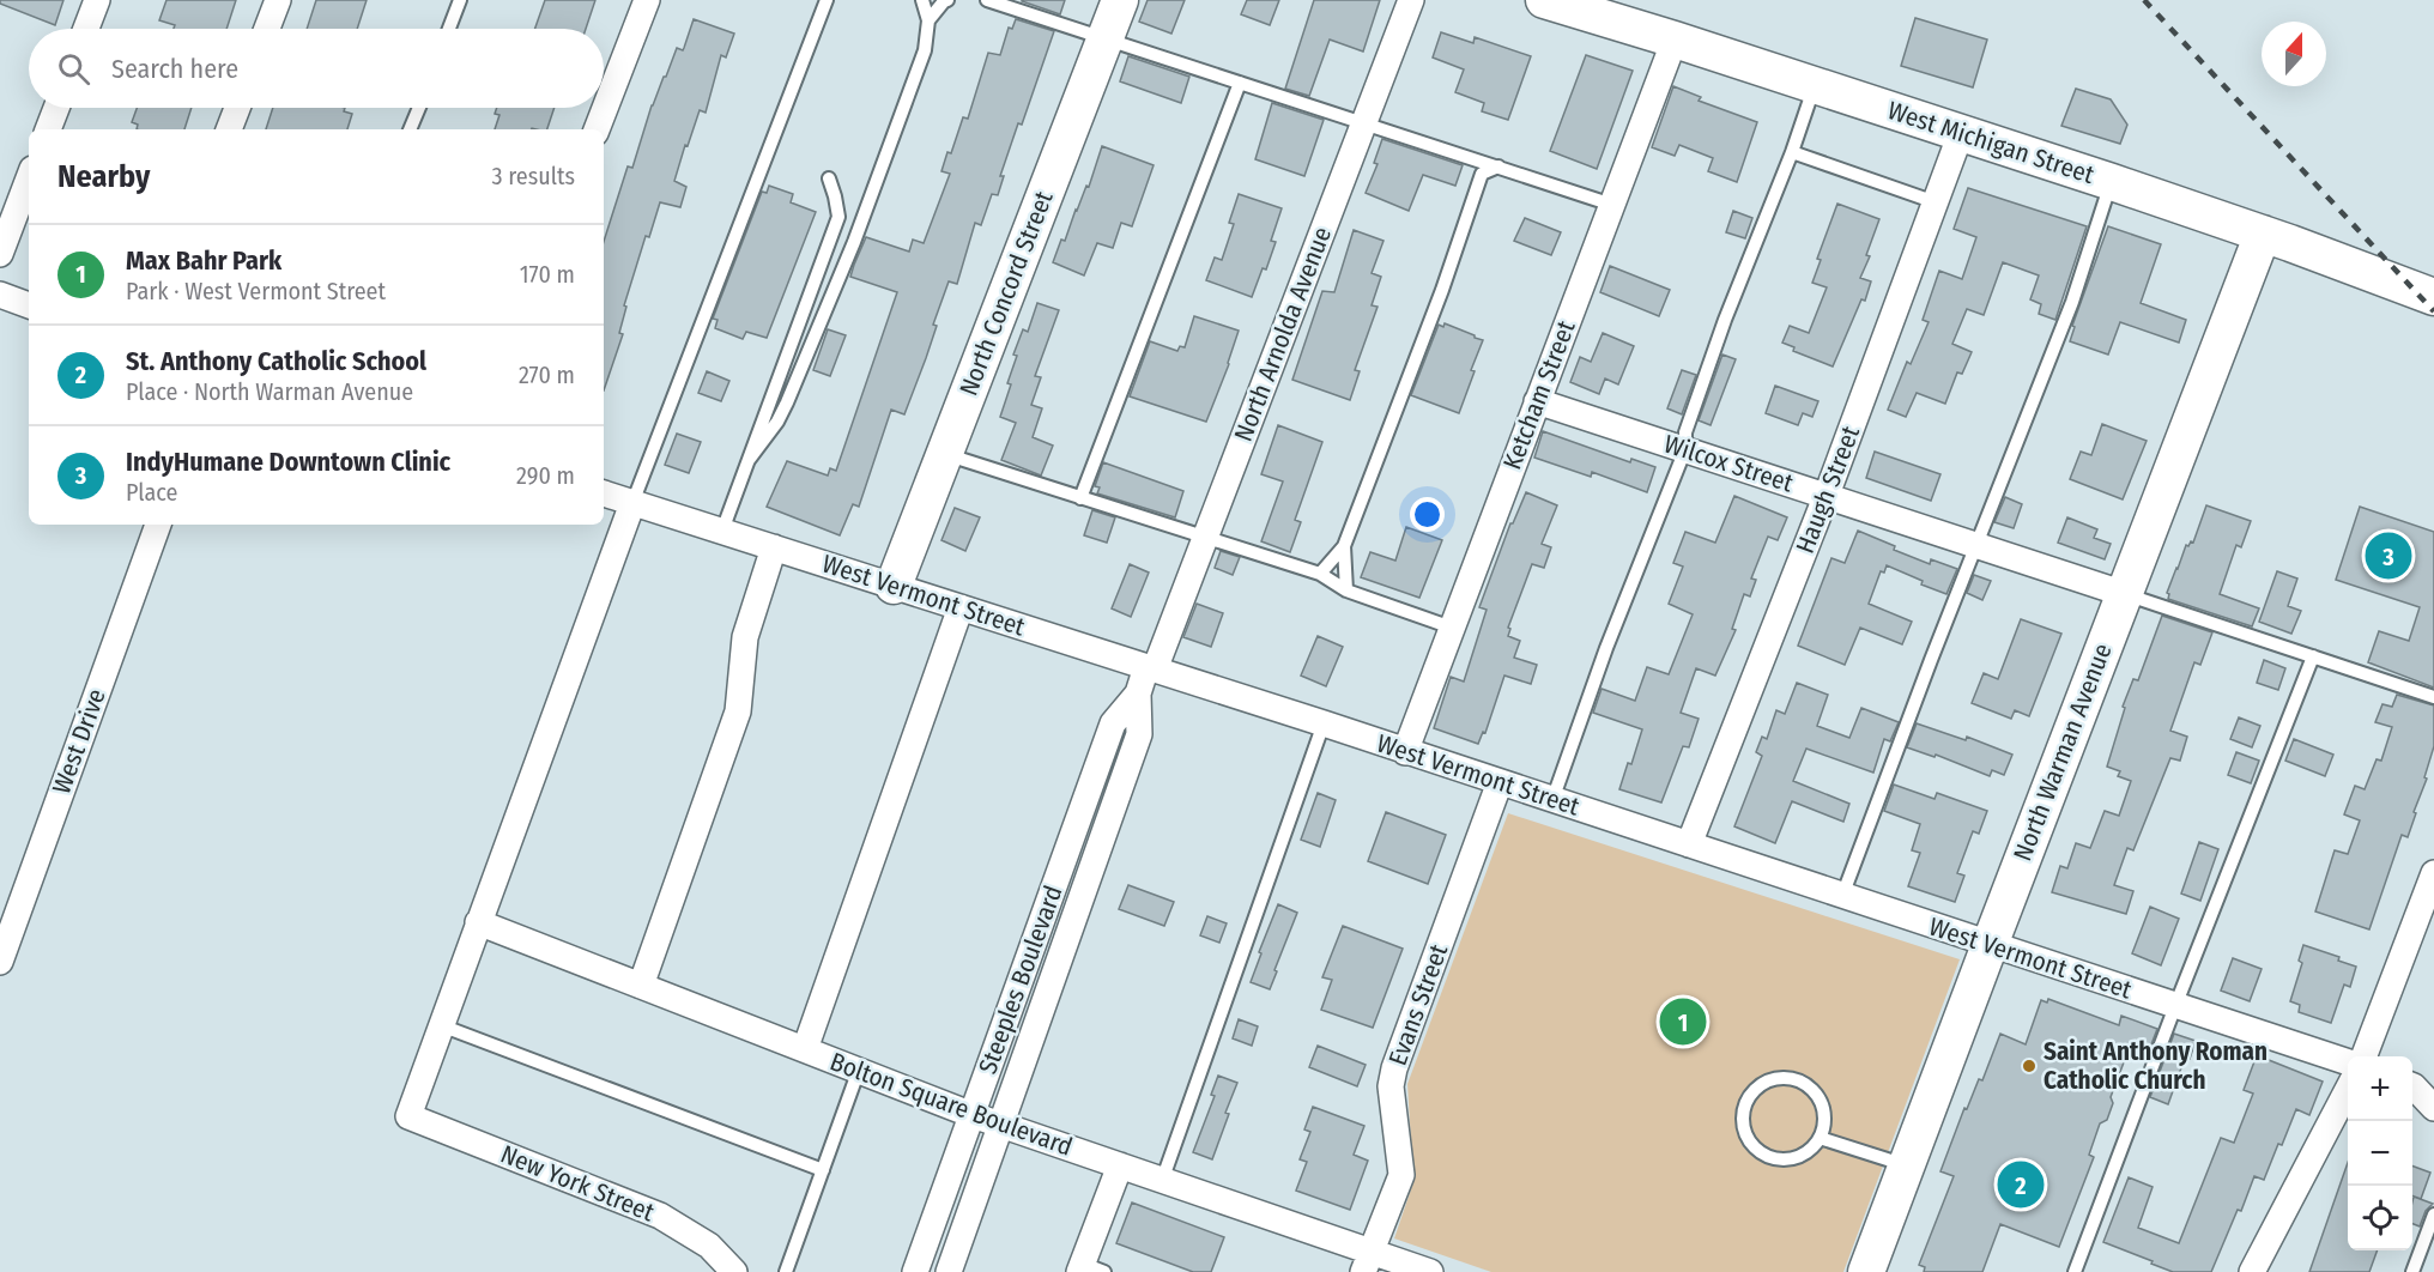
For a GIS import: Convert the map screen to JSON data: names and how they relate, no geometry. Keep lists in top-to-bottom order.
{
  "streets": {
    "main road": ["West Michigan Street", "North Concord Street", "North Warman Avenue"],
    "street": [
      "North Arnolda Avenue",
      "Ketcham Street",
      "Wilcox Street",
      "Haugh Street",
      "West Vermont Street",
      "West Drive",
      "Steeples Boulevard",
      "Evans Street",
      "Bolton Square Boulevard",
      "New York Street"
    ]
  },
  "crossings": [
    ["West Michigan Street", "Ketcham Street"],
    ["West Michigan Street", "Haugh Street"],
    ["West Michigan Street", "North Warman Avenue"],
    ["North Concord Street", "West Vermont Street"],
    ["North Arnolda Avenue", "West Vermont Street"],
    ["North Arnolda Avenue", "Steeples Boulevard"],
    ["Ketcham Street", "Wilcox Street"],
    ["Ketcham Street", "West Vermont Street"],
    ["Wilcox Street", "Haugh Street"],
    ["Wilcox Street", "North Warman Avenue"],
    ["Haugh Street", "West Vermont Street"],
    ["West Vermont Street", "North Warman Avenue"],
    ["West Vermont Street", "Steeples Boulevard"],
    ["West Vermont Street", "Evans Street"],
    ["Steeples Boulevard", "Bolton Square Boulevard"],
    ["Evans Street", "Bolton Square Boulevard"]
  ],
  "places": ["Saint Anthony Roman Catholic Church"],
  "north": "top",
  "page": {
    "search": "Search here",
    "heading": ["Nearby", "3 results"],
    "list": [
      {
        "mark": "1",
        "name": "Max Bahr Park",
        "note": "Park · West Vermont Street",
        "value": "170 m"
      },
      {
        "mark": "2",
        "name": "St. Anthony Catholic School",
        "note": "Place · North Warman Avenue",
        "value": "270 m"
      },
      {
        "mark": "3",
        "name": "IndyHumane Downtown Clinic",
        "note": "Place",
        "value": "290 m"
      }
    ],
    "pins": ["3", "1", "2"],
    "map_buttons": ["+", "−"]
  }
}
